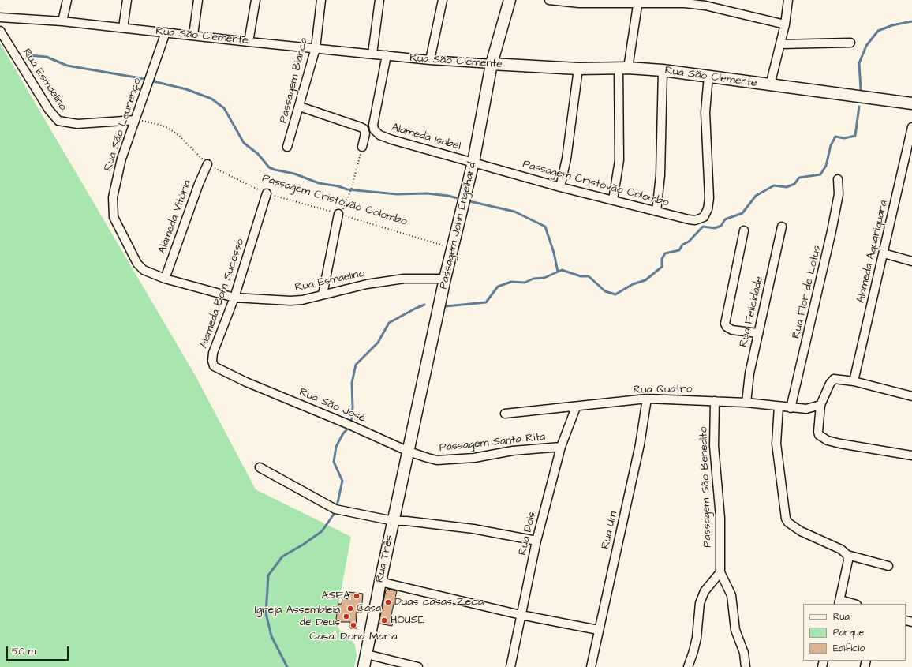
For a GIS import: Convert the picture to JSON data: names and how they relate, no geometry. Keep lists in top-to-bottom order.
{
  "streets": {
    "main road": ["Rua São Clemente", "Passagem John Engelhard", "Rua Três"],
    "street": [
      "Rua Esmaelino",
      "Passagem Bianca",
      "Rua São Lourenço",
      "Alameda Isabel",
      "Passagem Cristóvão Colombo",
      "Alameda Vitória",
      "Alameda Aquariquara",
      "Rua Flor de Lotus",
      "Alameda Bom Sucesso",
      "Rua Felicidade",
      "Rua Quatro",
      "Rua São José",
      "Passagem Santa Rita",
      "Passagem São Benedito",
      "Rua Um",
      "Rua Dois"
    ]
  },
  "crossings": [
    ["Rua São Clemente", "Passagem Bianca"],
    ["Rua São Clemente", "Rua São Lourenço"],
    ["Rua São Clemente", "Alameda Isabel"],
    ["Rua São Clemente", "Passagem Cristóvão Colombo"],
    ["Rua São Clemente", "Passagem John Engelhard"],
    ["Rua Esmaelino", "Rua São Lourenço"],
    ["Rua Esmaelino", "Passagem Cristóvão Colombo"],
    ["Rua Esmaelino", "Alameda Vitória"],
    ["Rua Esmaelino", "Passagem John Engelhard"],
    ["Rua Esmaelino", "Alameda Bom Sucesso"],
    ["Rua São Lourenço", "Passagem Cristóvão Colombo"],
    ["Rua São Lourenço", "Alameda Vitória"],
    ["Alameda Isabel", "Passagem Cristóvão Colombo"],
    ["Alameda Isabel", "Passagem John Engelhard"],
    ["Passagem Cristóvão Colombo", "Alameda Vitória"],
    ["Passagem Cristóvão Colombo", "Passagem John Engelhard"],
    ["Passagem Cristóvão Colombo", "Alameda Bom Sucesso"],
    ["Passagem John Engelhard", "Rua São José"],
    ["Passagem John Engelhard", "Passagem Santa Rita"],
    ["Passagem John Engelhard", "Rua Três"],
    ["Rua Flor de Lotus", "Rua Quatro"],
    ["Alameda Bom Sucesso", "Rua São José"],
    ["Rua Felicidade", "Rua Quatro"],
    ["Rua Quatro", "Passagem São Benedito"],
    ["Rua Quatro", "Rua Um"],
    ["Rua Quatro", "Rua Dois"],
    ["Rua São José", "Passagem Santa Rita"],
    ["Rua São José", "Rua Três"],
    ["Passagem Santa Rita", "Rua Dois"],
    ["Passagem Santa Rita", "Rua Três"]
  ],
  "places": [
    "ASFA",
    "Duas casas Zeca",
    "Casa",
    "Igreja Assembleia de Deus",
    "HOUSE",
    "Casal Dona Maria"
  ],
  "legend": ["Rua", "Parque", "Edifício"],
  "scale_bar": "50 m"
}
